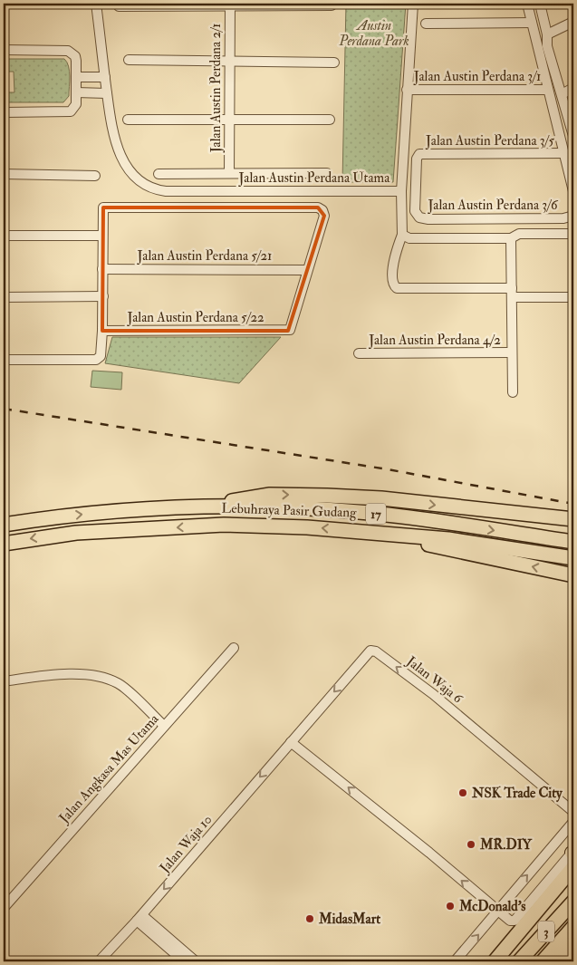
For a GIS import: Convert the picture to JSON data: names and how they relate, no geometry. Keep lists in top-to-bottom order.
{
  "streets": {
    "highway": ["Lebuhraya Pasir Gudang", "17", "3"],
    "street": [
      "Jalan Austin Perdana 3/1",
      "Jalan Austin Perdana 2/1",
      "Jalan Austin Perdana 3/5",
      "Jalan Austin Perdana Utama",
      "Jalan Austin Perdana 3/6",
      "Jalan Austin Perdana 5/21",
      "Jalan Austin Perdana 5/22",
      "Jalan Austin Perdana 4/2",
      "Jalan Waja 6",
      "Jalan Angkasa Mas Utama",
      "Jalan Waja 10"
    ]
  },
  "crossings": [
    ["Jalan Austin Perdana 3/1", "Jalan Austin Perdana Utama"],
    ["Jalan Austin Perdana 3/5", "Jalan Austin Perdana 3/6"],
    ["Jalan Austin Perdana 5/21", "Jalan Austin Perdana 5/22"],
    ["Jalan Waja 6", "Jalan Waja 10"]
  ],
  "one_way": ["Jalan Waja 10"],
  "parks": ["Austin Perdana Park"],
  "places": [
    "NSK Trade City",
    "MR.DIY",
    "McDonald's",
    "MidasMart"
  ]
}
